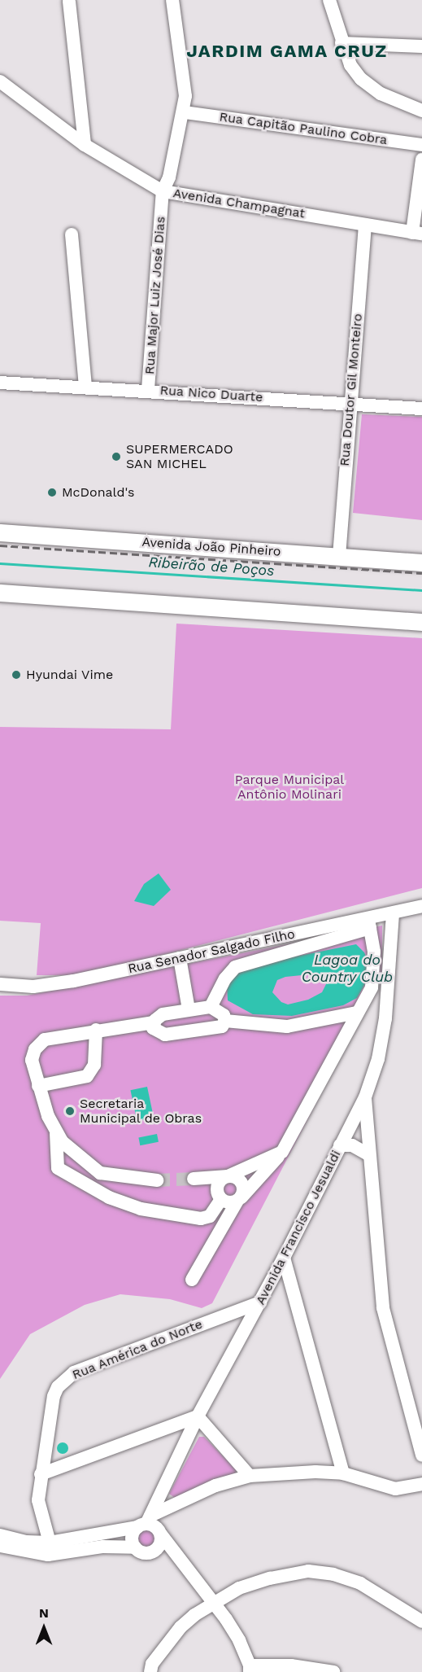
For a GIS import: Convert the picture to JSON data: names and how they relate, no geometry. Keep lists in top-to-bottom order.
{
  "streets": {
    "main road": ["Avenida João Pinheiro"],
    "street": [
      "Rua Capitão Paulino Cobra",
      "Avenida Champagnat",
      "Rua Major Luiz José Dias",
      "Rua Doutor Gil Monteiro",
      "Rua Nico Duarte",
      "Rua Senador Salgado Filho",
      "Avenida Francisco Jesualdi",
      "Rua América do Norte"
    ]
  },
  "crossings": [
    ["Rua Capitão Paulino Cobra", "Rua Major Luiz José Dias"],
    ["Avenida Champagnat", "Rua Major Luiz José Dias"],
    ["Avenida Champagnat", "Rua Doutor Gil Monteiro"],
    ["Rua Major Luiz José Dias", "Rua Nico Duarte"],
    ["Rua Doutor Gil Monteiro", "Rua Nico Duarte"],
    ["Rua Doutor Gil Monteiro", "Avenida João Pinheiro"],
    ["Rua Senador Salgado Filho", "Avenida Francisco Jesualdi"],
    ["Avenida Francisco Jesualdi", "Rua América do Norte"]
  ],
  "districts": ["JARDIM GAMA CRUZ"],
  "water": ["Ribeirão de Poços", "Lagoa do Country Club"],
  "parks": ["Parque Municipal Antônio Molinari"],
  "places": [
    "SUPERMERCADO SAN MICHEL",
    "McDonald's",
    "Hyundai Vime",
    "Secretaria Municipal de Obras"
  ],
  "north": "top"
}
